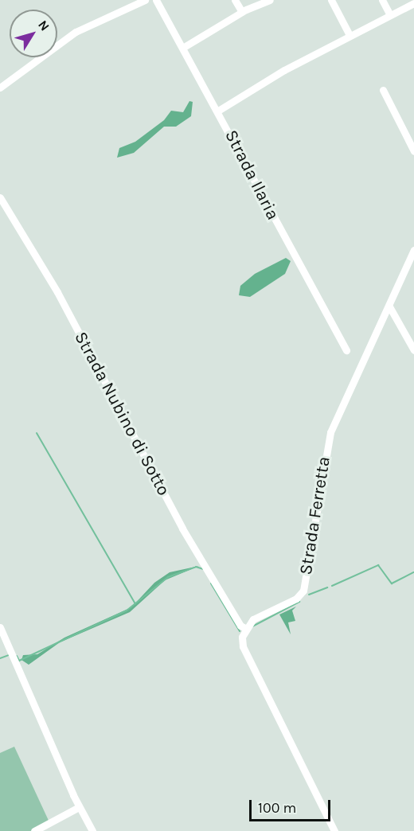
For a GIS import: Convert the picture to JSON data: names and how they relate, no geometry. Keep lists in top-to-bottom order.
{
  "streets": {
    "street": ["Strada Ilaria", "Strada Nubino di Sotto", "Strada Ferretta"]
  },
  "crossings": [
    ["Strada Nubino di Sotto", "Strada Ferretta"]
  ],
  "scale_bar": "100 m",
  "north": "top right"
}
